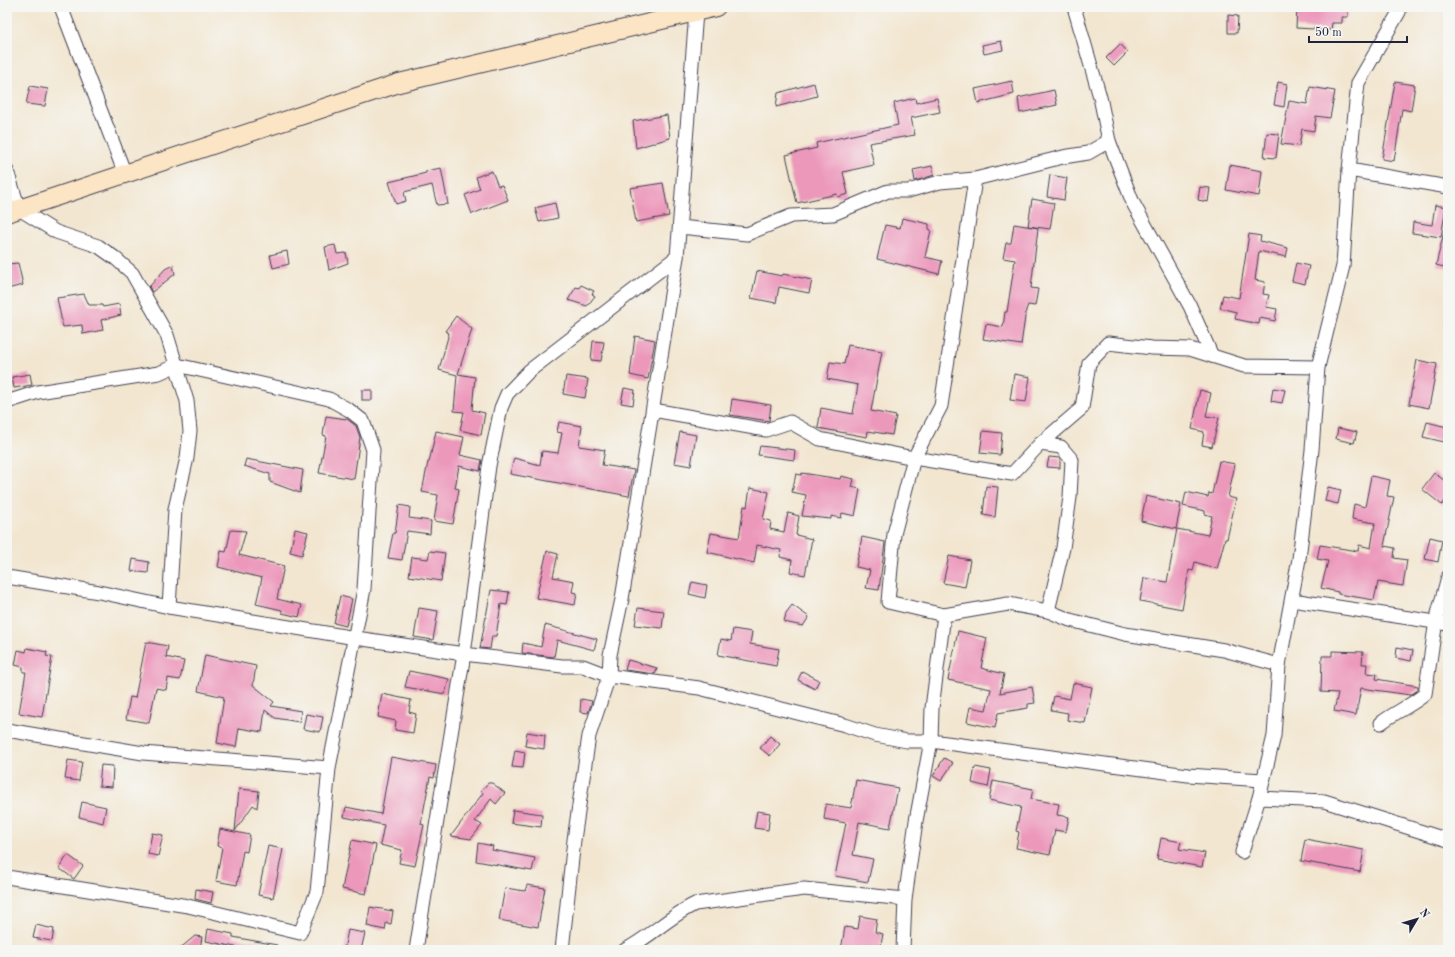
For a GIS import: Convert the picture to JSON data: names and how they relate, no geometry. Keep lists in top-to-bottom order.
{
  "scale_bar": "50 m",
  "north": "top right"
}
